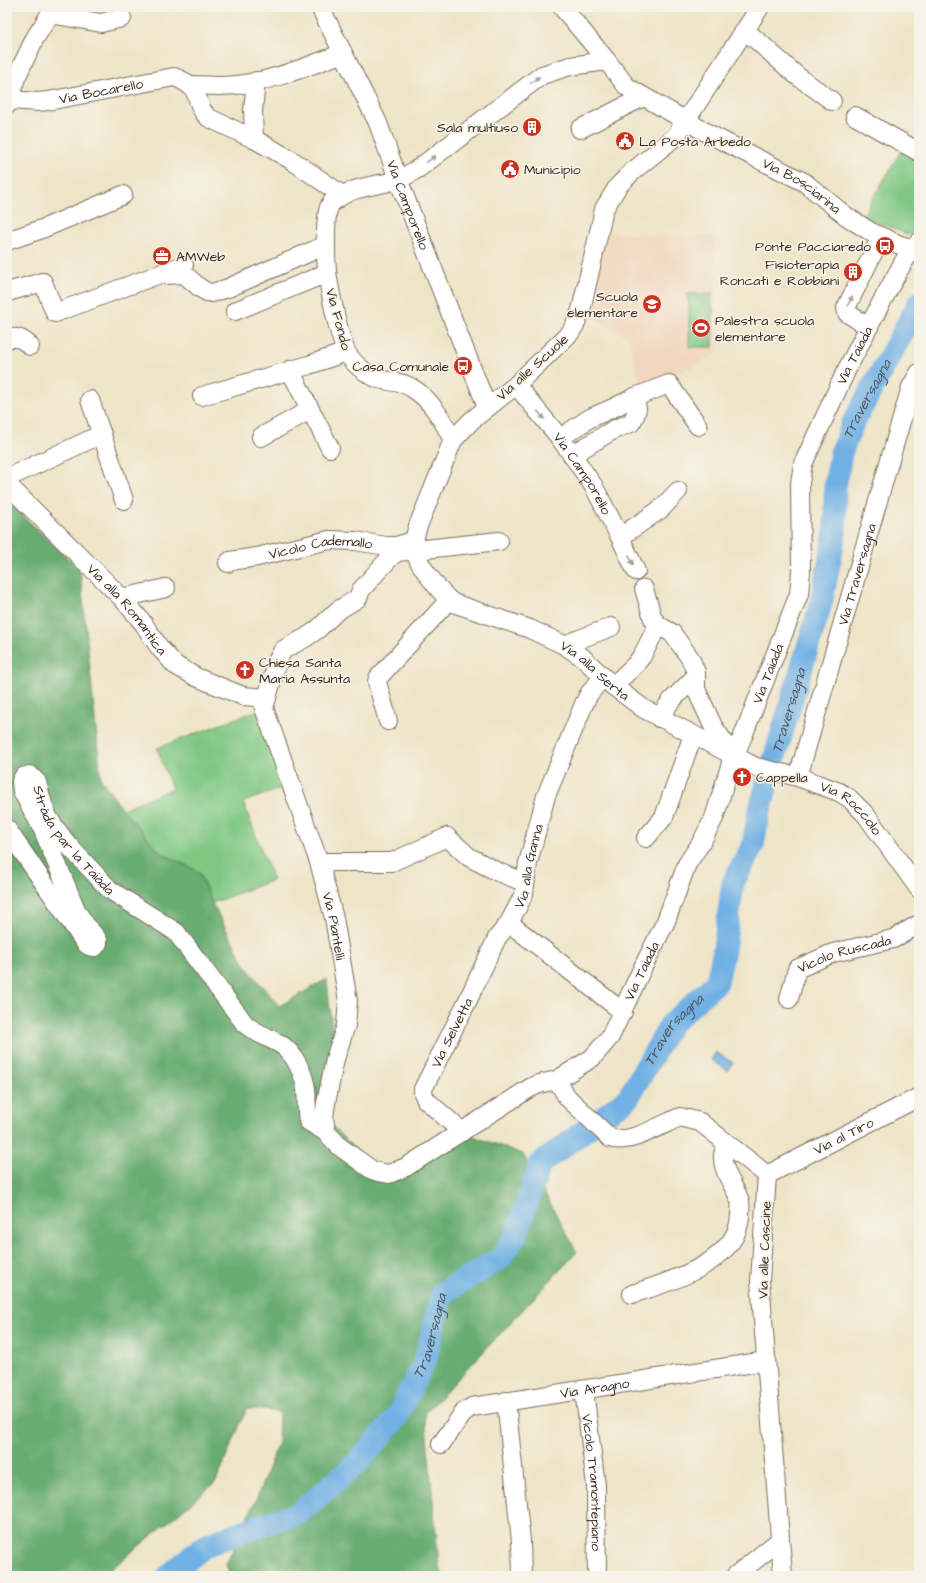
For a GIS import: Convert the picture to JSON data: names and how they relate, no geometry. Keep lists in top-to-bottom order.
{
  "streets": {
    "street": [
      "Via Bocarello",
      "Via Bosciarina",
      "Via Camporello",
      "Via Fondo",
      "Via Taiada",
      "Via alle Scuole",
      "Vicolo Cademallo",
      "Via Traversagna",
      "Via alla Romantica",
      "Via alla Serta",
      "Via Roccolo",
      "Stráda par la Taiáda",
      "Via alla Ganna",
      "Via Piantelli",
      "Vicolo Ruscada",
      "Via Selvetta",
      "Via al Tiro",
      "Via alle Cascine",
      "Via Aragno",
      "Vicolo Tramontepiano"
    ]
  },
  "crossings": [
    ["Via Bocarello", "Via Camporello"],
    ["Via Bosciarina", "Via Fondo"],
    ["Via Bosciarina", "Via Taiada"],
    ["Via Bosciarina", "Via alle Scuole"],
    ["Via Camporello", "Via Fondo"],
    ["Via Camporello", "Via alle Scuole"],
    ["Via Fondo", "Via alle Scuole"],
    ["Via Taiada", "Via alla Serta"],
    ["Via Taiada", "Via Roccolo"],
    ["Via Taiada", "Stráda par la Taiáda"],
    ["Via Taiada", "Via alla Ganna"],
    ["Via Taiada", "Via Piantelli"],
    ["Via Taiada", "Via Selvetta"],
    ["Vicolo Cademallo", "Via alla Serta"],
    ["Via Traversagna", "Via Roccolo"],
    ["Via alla Romantica", "Via Piantelli"],
    ["Via alla Serta", "Via Roccolo"],
    ["Via alla Serta", "Via alla Ganna"],
    ["Stráda par la Taiáda", "Via Piantelli"],
    ["Via alla Ganna", "Via Selvetta"],
    ["Via al Tiro", "Via alle Cascine"],
    ["Via alle Cascine", "Via Aragno"],
    ["Via Aragno", "Vicolo Tramontepiano"]
  ],
  "one_way": ["Via Fondo"],
  "water": ["Traversagna"],
  "places": {
    "building": ["Sala multiuso", "Fisioterapia Roncati e Robbiani"],
    "public building": ["La Posta Arbedo", "Municipio"],
    "bus stop": ["Ponte Pacciaredo", "Casa Comunale"],
    "office": ["AMWeb"],
    "school or university": ["Scuola elementare"],
    "sports": ["Palestra scuola elementare"],
    "church": ["Chiesa Santa Maria Assunta", "Cappella"]
  }
}
